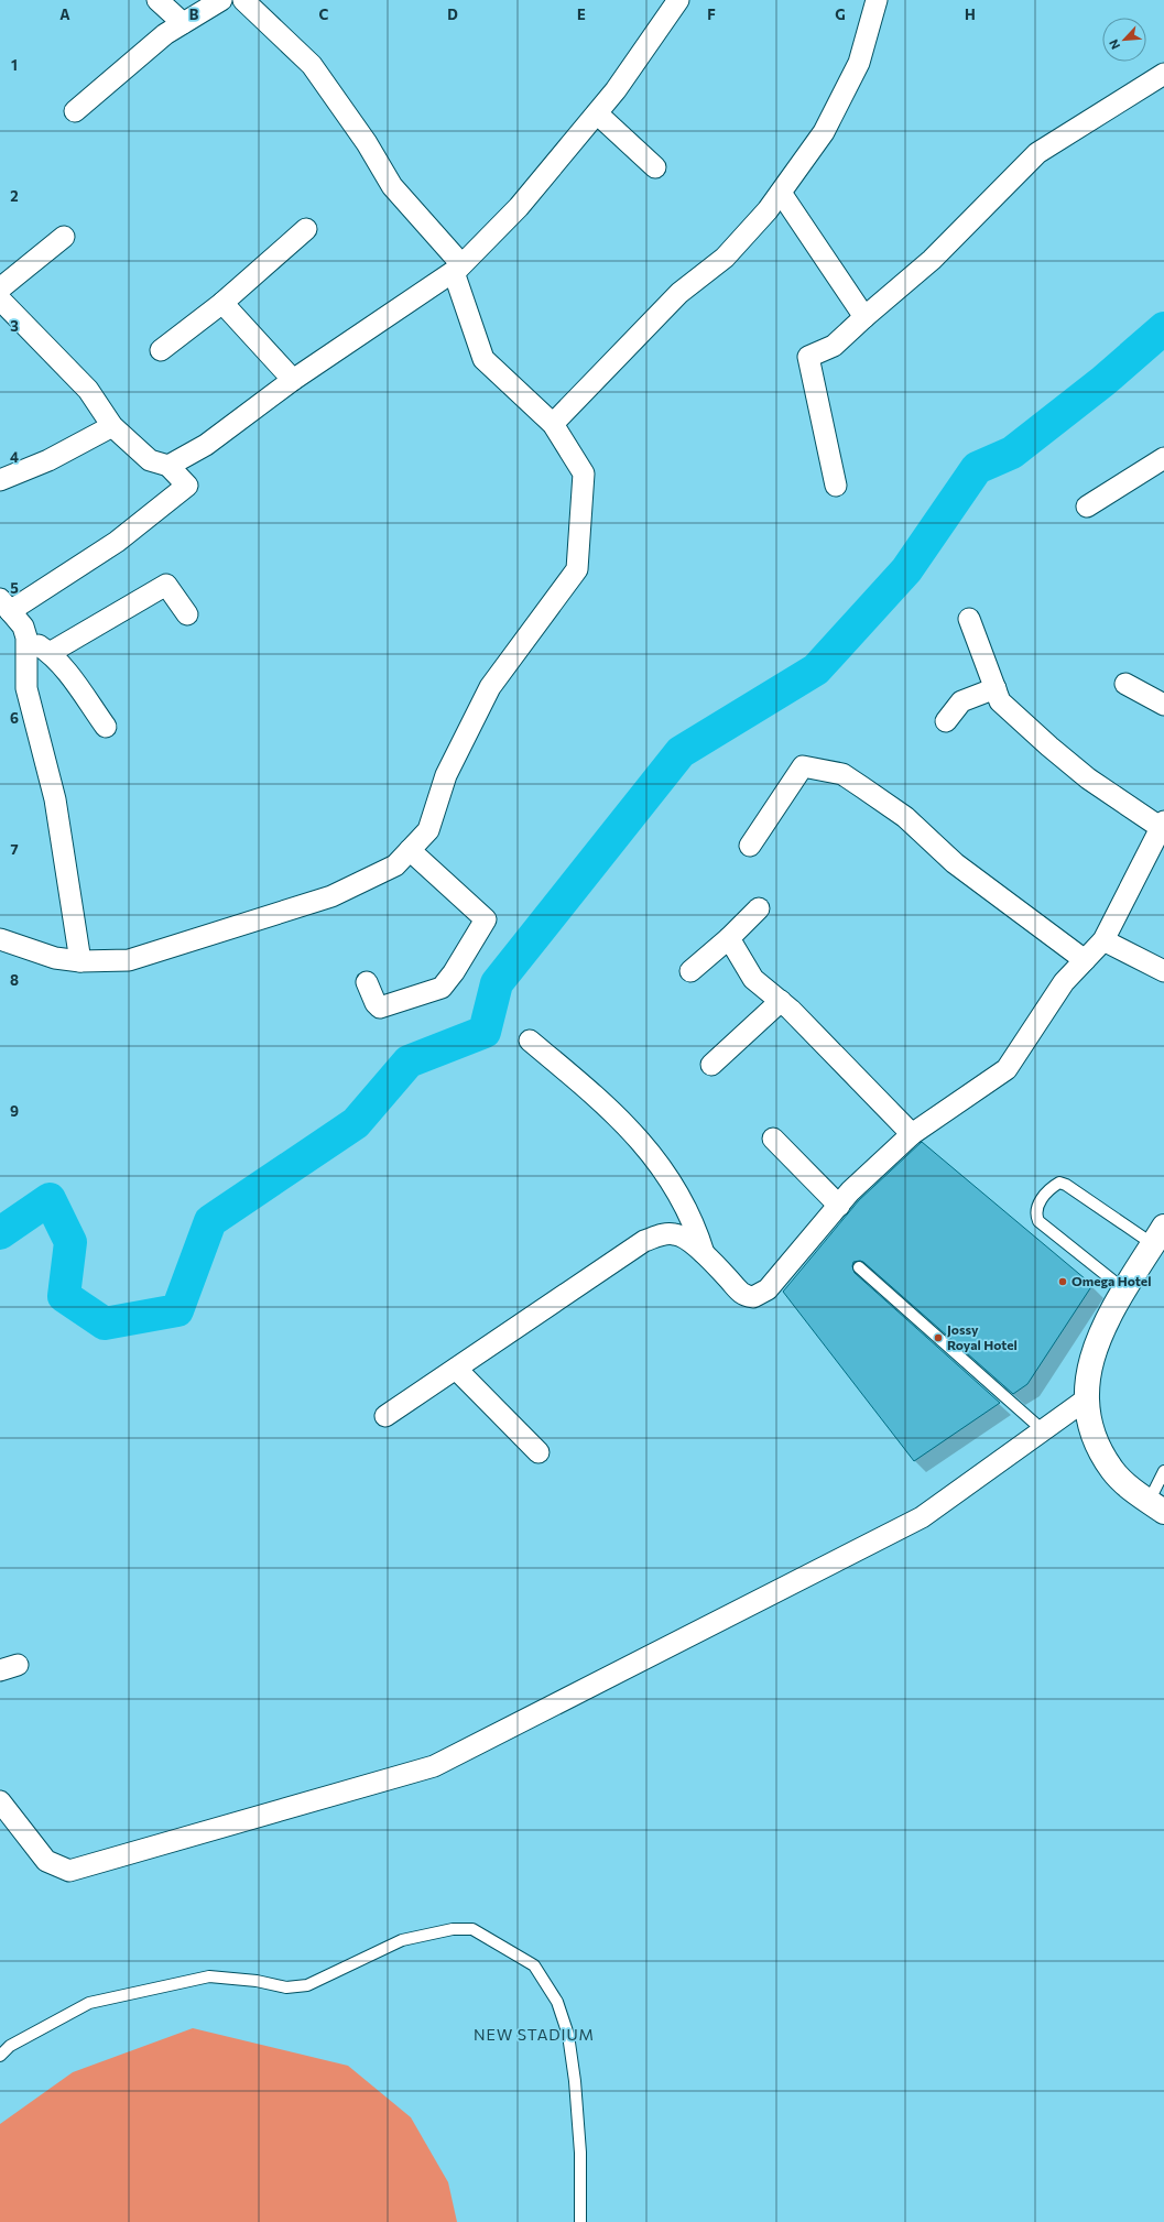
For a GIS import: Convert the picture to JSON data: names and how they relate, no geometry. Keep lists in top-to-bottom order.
{
  "districts": ["NEW STADIUM"],
  "places": ["Omega Hotel", "Jossy Royal Hotel"],
  "north": "bottom left",
  "grid": {
    "columns": [
      "A",
      "B",
      "C",
      "D",
      "E",
      "F",
      "G",
      "H"
    ],
    "rows": [
      "1",
      "2",
      "3",
      "4",
      "5",
      "6",
      "7",
      "8",
      "9"
    ]
  }
}
